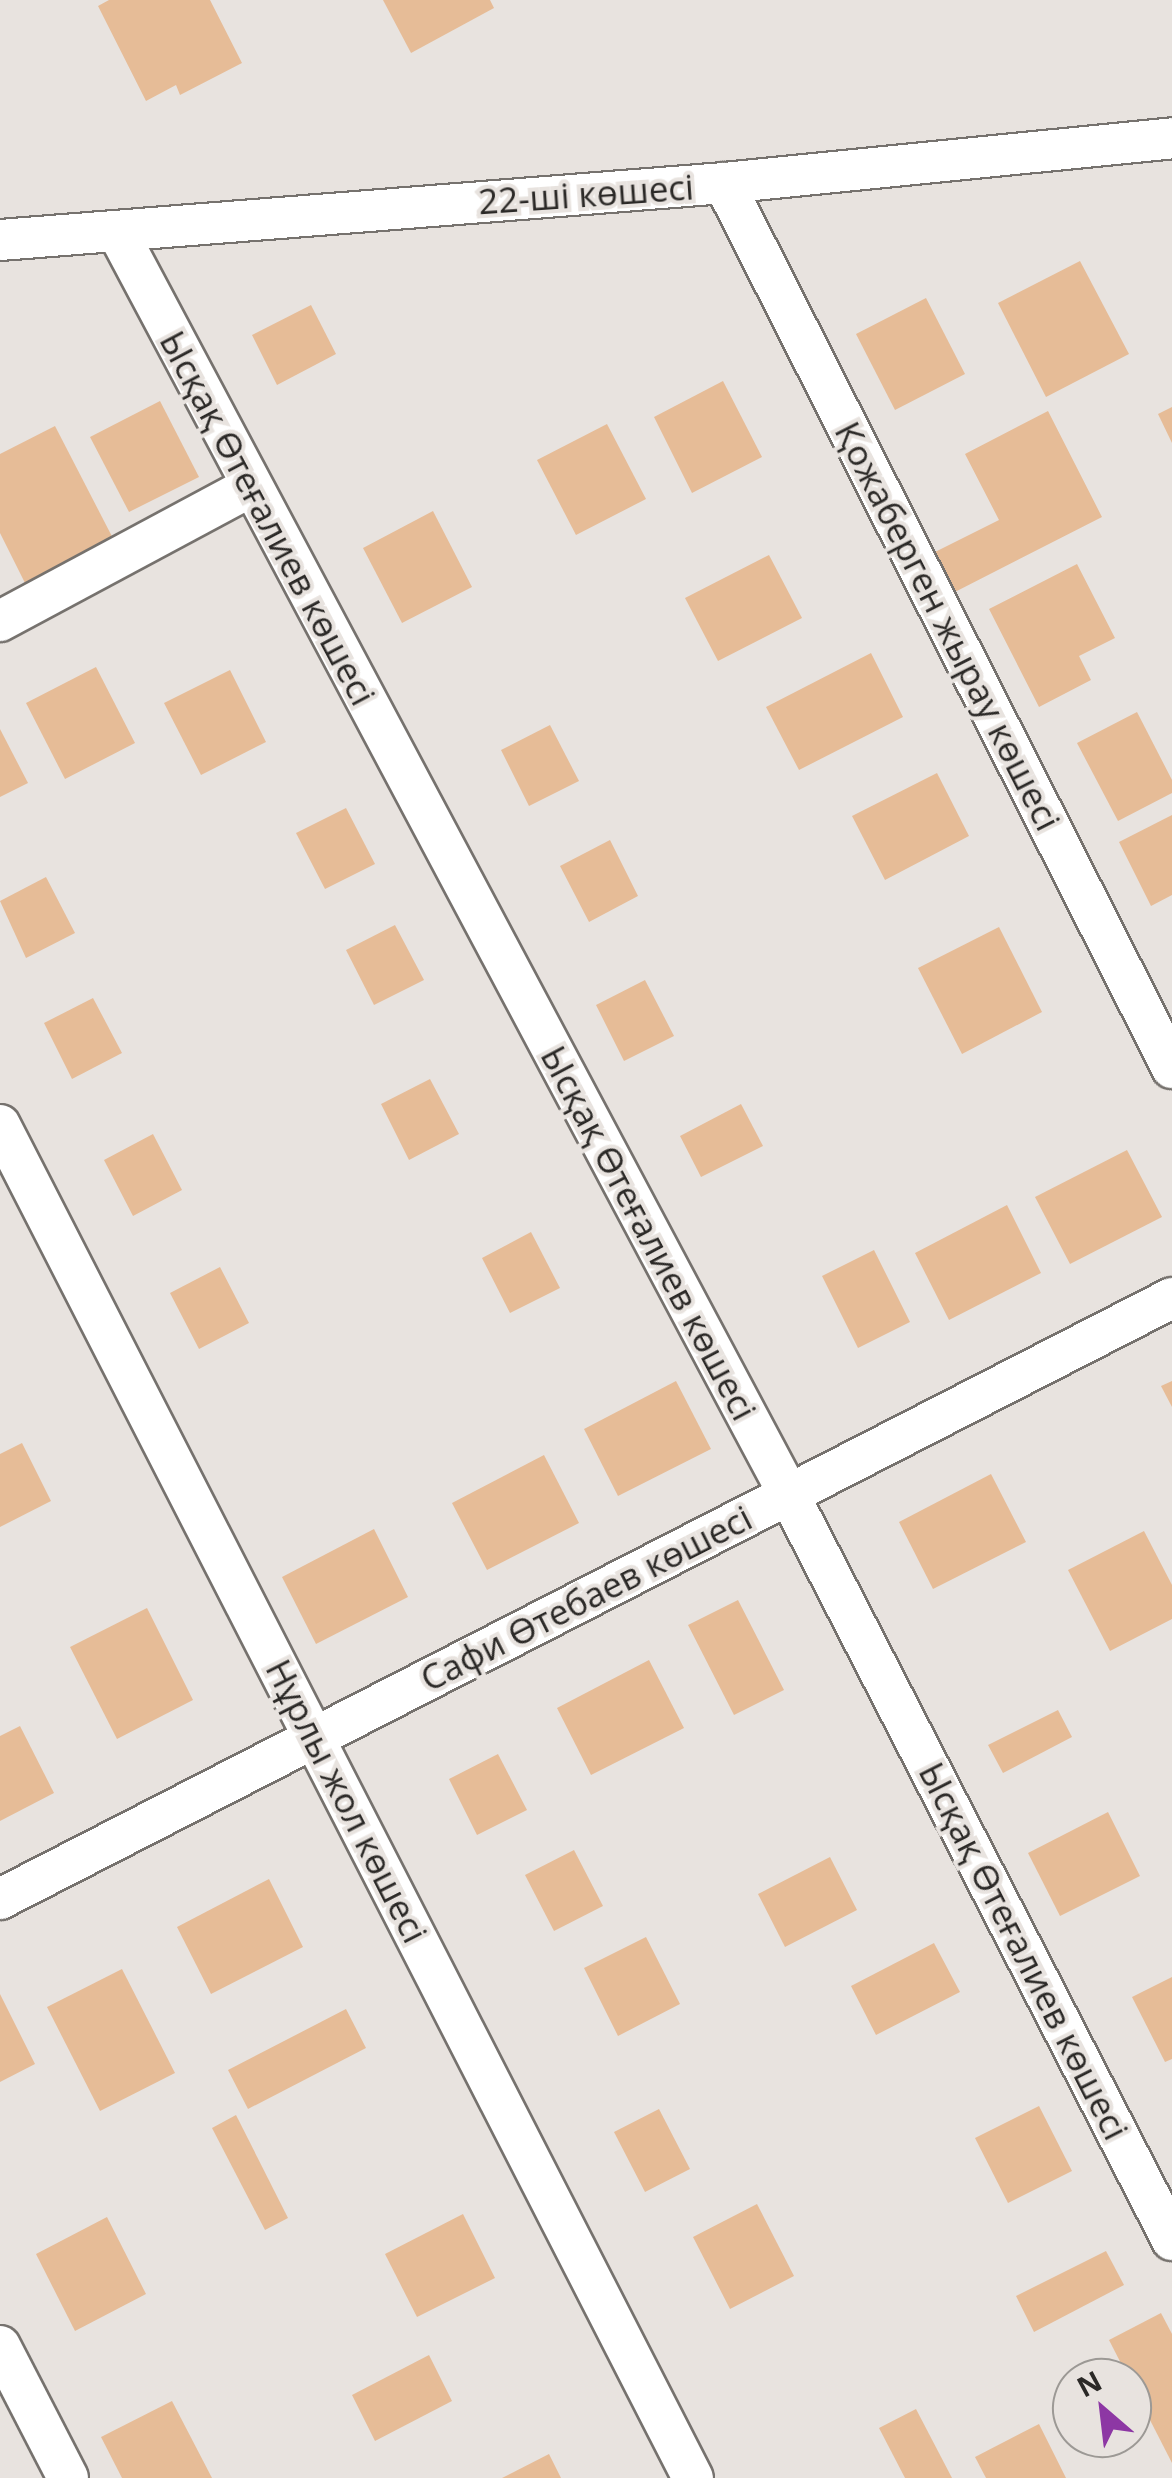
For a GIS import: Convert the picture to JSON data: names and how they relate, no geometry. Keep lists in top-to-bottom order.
{
  "streets": {
    "street": [
      "22-ші көшесі",
      "Ысқақ Өтеғалиев көшесі",
      "Қожаберген жырау көшесі",
      "Сафи Өтебаев көшесі",
      "Нұрлы жол көшесі"
    ]
  },
  "crossings": [
    ["22-ші көшесі", "Ысқақ Өтеғалиев көшесі"],
    ["22-ші көшесі", "Қожаберген жырау көшесі"],
    ["Ысқақ Өтеғалиев көшесі", "Сафи Өтебаев көшесі"],
    ["Сафи Өтебаев көшесі", "Нұрлы жол көшесі"]
  ],
  "north": "top left"
}
